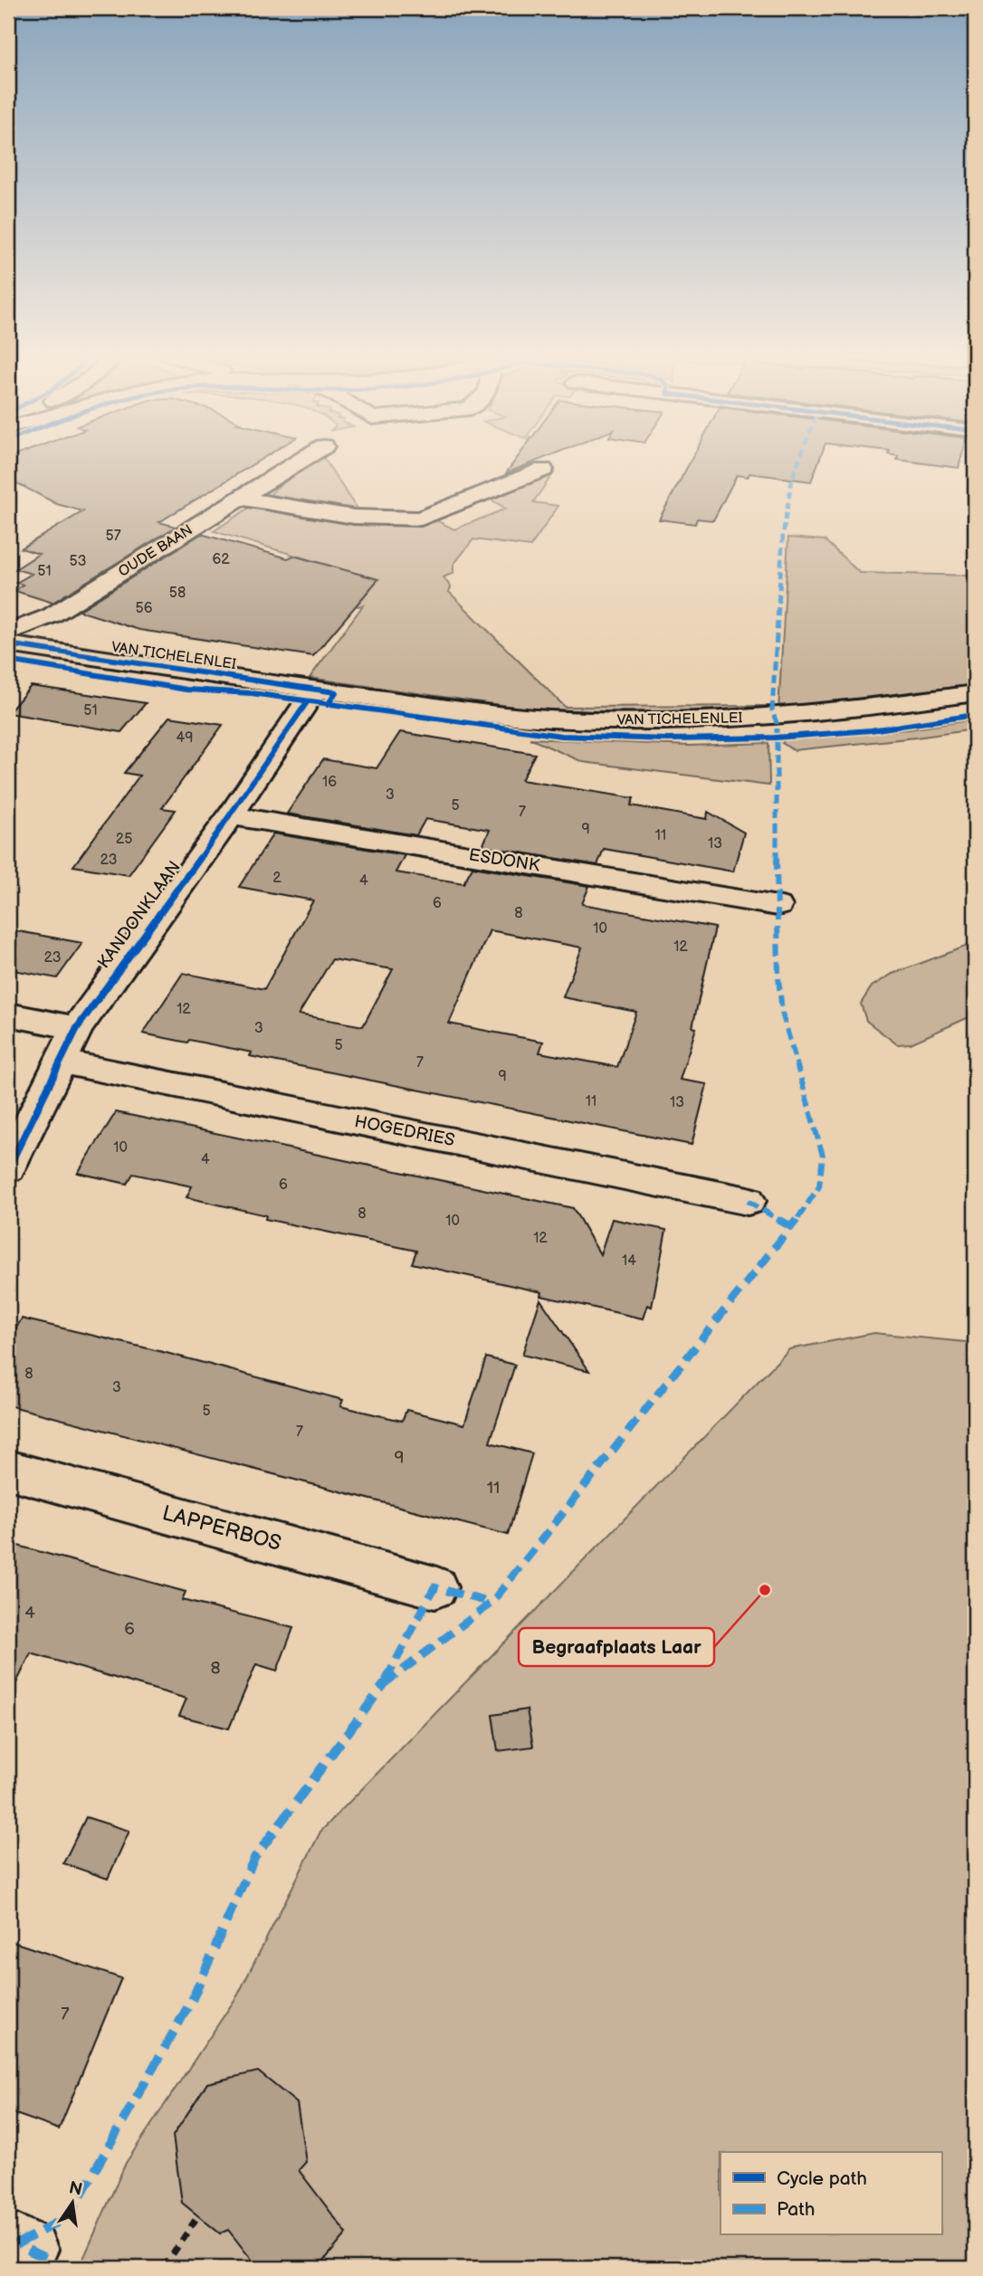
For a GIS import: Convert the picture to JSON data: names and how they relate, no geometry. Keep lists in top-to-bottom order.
{
  "streets": {
    "main road": [
      "OUDE BAAN",
      "VAN TICHELENLEI",
      "ESDONK",
      "KANDONKLAAN",
      "HOGEDRIES",
      "LAPPERBOS"
    ]
  },
  "crossings": [
    ["VAN TICHELENLEI", "KANDONKLAAN"],
    ["ESDONK", "KANDONKLAAN"],
    ["KANDONKLAAN", "HOGEDRIES"]
  ],
  "places": ["Begraafplaats Laar"],
  "house_numbers": [
    "57",
    "62",
    "53",
    "51",
    "58",
    "56",
    "51",
    "49",
    "16",
    "3",
    "5",
    "7",
    "9",
    "11",
    "25",
    "13",
    "23",
    "2",
    "4",
    "6",
    "8",
    "10",
    "12",
    "23",
    "12",
    "3",
    "5",
    "7",
    "9",
    "11",
    "13",
    "10",
    "4",
    "6",
    "8",
    "10",
    "12",
    "14",
    "8",
    "3",
    "5",
    "7",
    "9",
    "11",
    "4",
    "6",
    "8",
    "7"
  ],
  "legend": ["Cycle path", "Path"],
  "north": "top"
}
